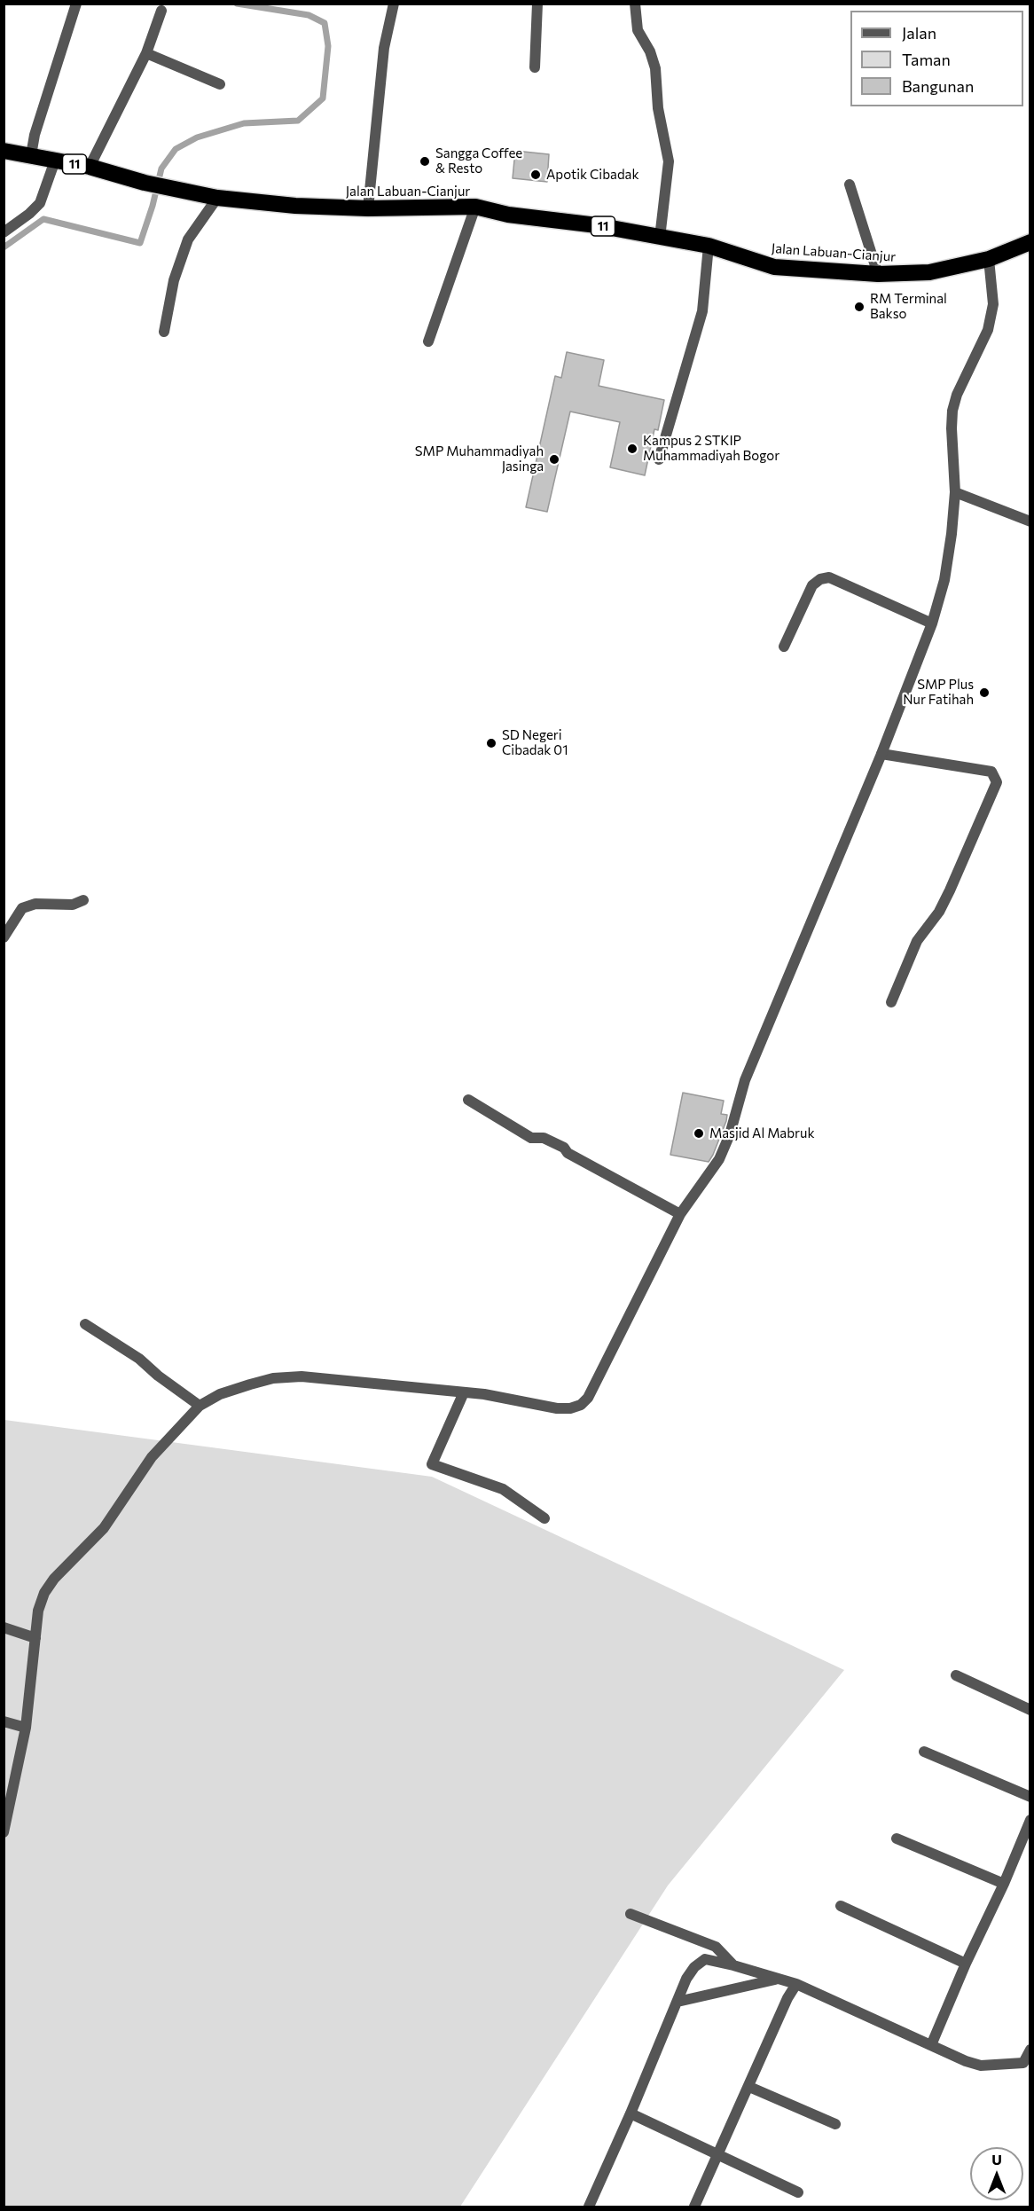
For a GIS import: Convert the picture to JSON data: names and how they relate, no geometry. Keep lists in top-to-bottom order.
{
  "streets": {
    "highway": ["11", "Jalan Labuan-Cianjur"]
  },
  "places": [
    "Sangga Coffee & Resto",
    "Apotik Cibadak",
    "RM Terminal Bakso",
    "Kampus 2 STKIP Muhammadiyah Bogor",
    "SMP Muhammadiyah Jasinga",
    "SMP Plus Nur Fatihah",
    "SD Negeri Cibadak 01",
    "Masjid Al Mabruk"
  ],
  "legend": ["Jalan", "Taman", "Bangunan"],
  "north": "top"
}
